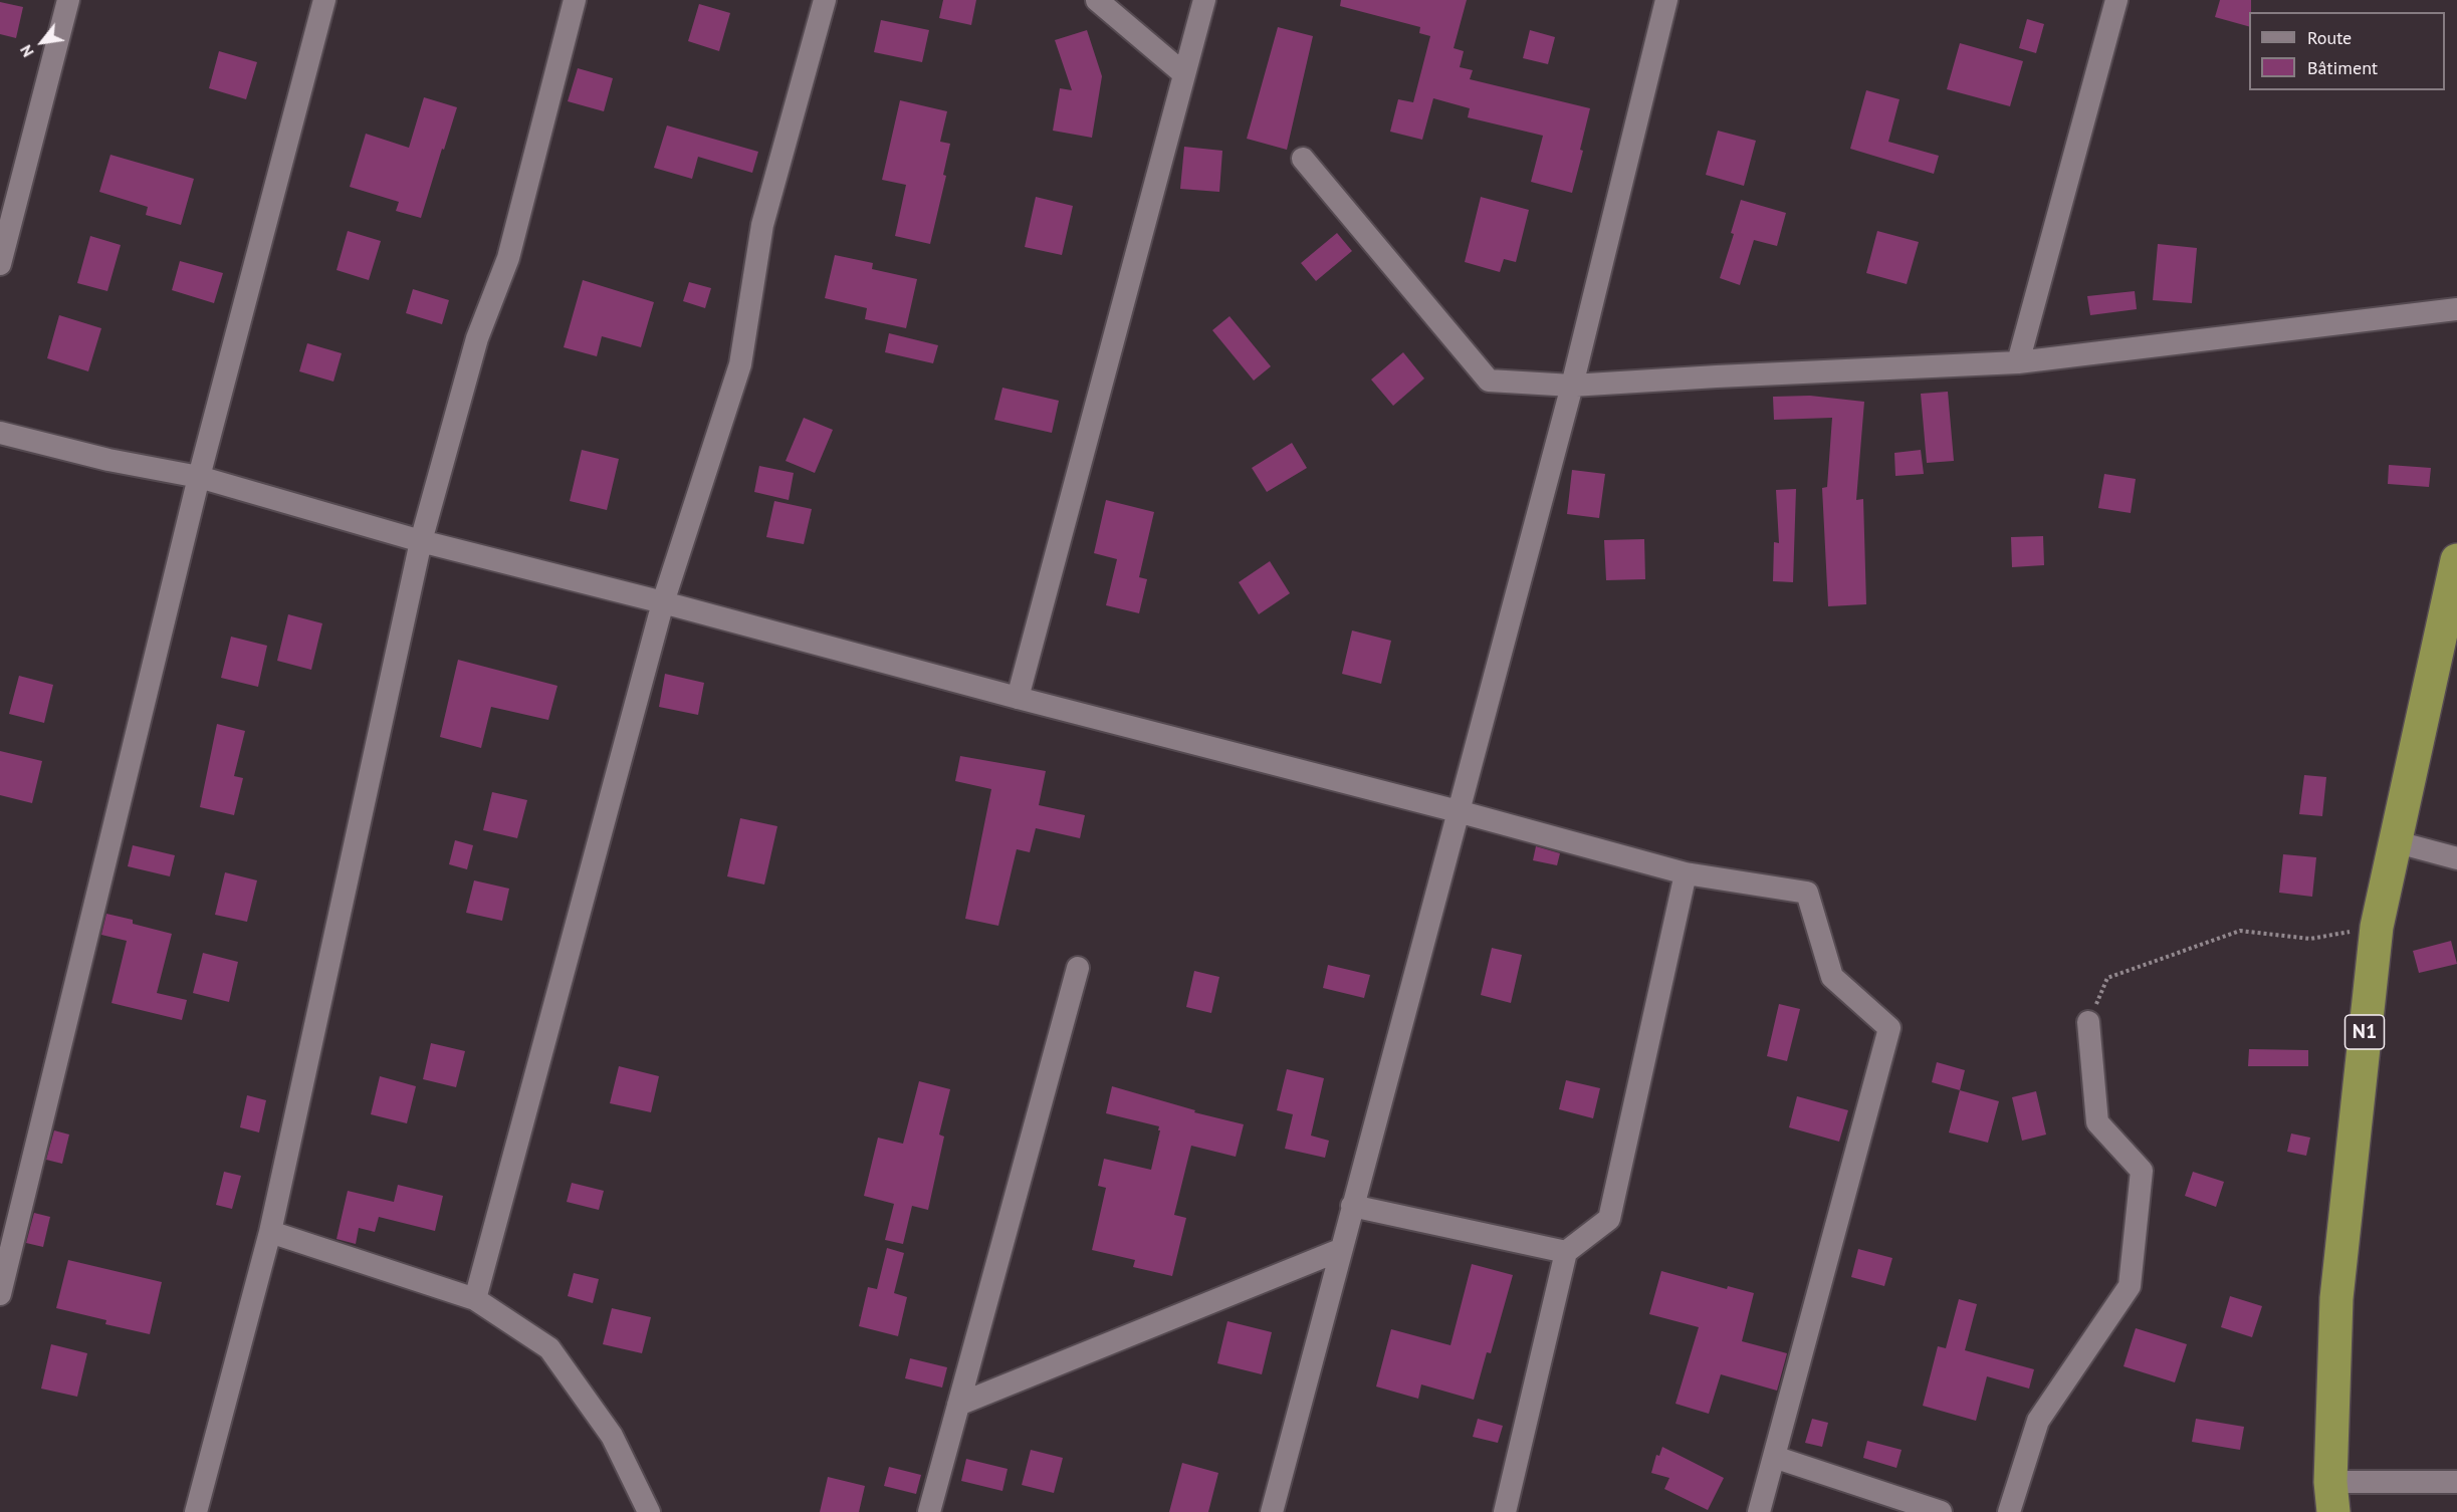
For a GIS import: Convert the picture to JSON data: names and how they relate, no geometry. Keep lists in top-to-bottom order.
{
  "streets": {
    "highway": ["N1"]
  },
  "legend": ["Route", "Bâtiment"],
  "north": "bottom left"
}
